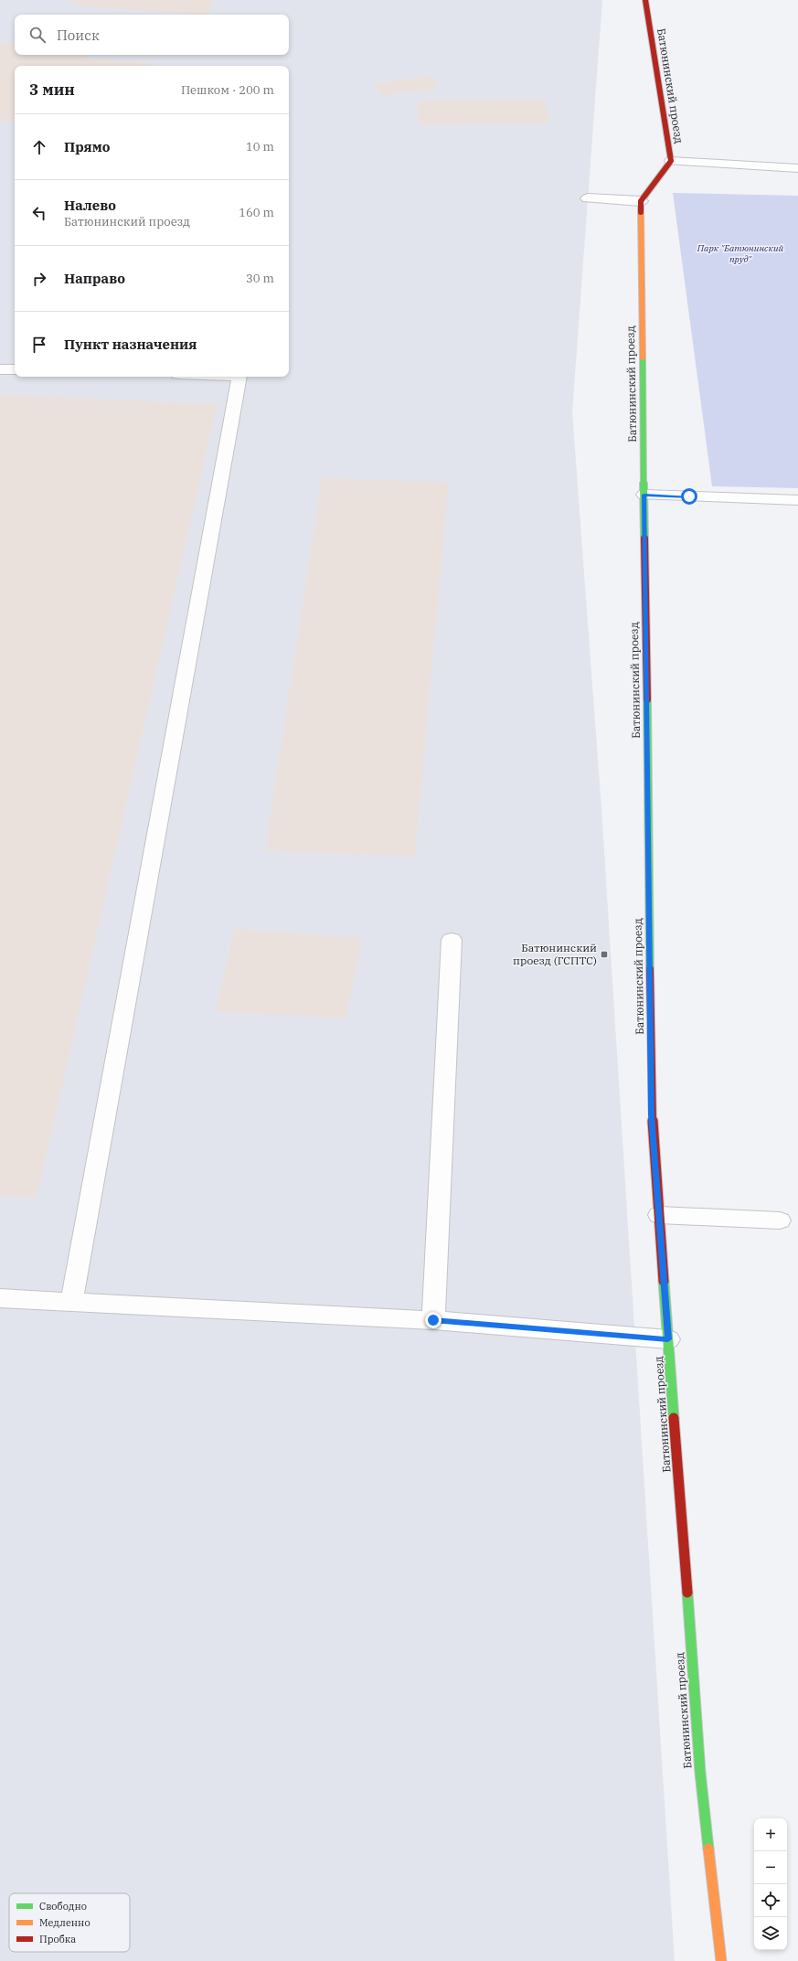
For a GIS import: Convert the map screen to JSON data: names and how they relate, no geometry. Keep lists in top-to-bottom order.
{
  "streets": {
    "street": ["Батюнинский проезд"]
  },
  "parks": ["Парк \"Батюнинский пруд\""],
  "places": {
    "transit": ["Батюнинский проезд (ГСПТС)"]
  },
  "legend": ["Свободно", "Медленно", "Пробка"],
  "page": {
    "search": "Поиск",
    "heading": ["3 мин", "Пешком · 200 m"],
    "list": [
      ["Прямо", "10 m"],
      ["Налево", "Батюнинский проезд", "160 m"],
      ["Направо", "30 m"],
      "Пункт назначения"
    ],
    "map_buttons": ["+", "−"]
  }
}
